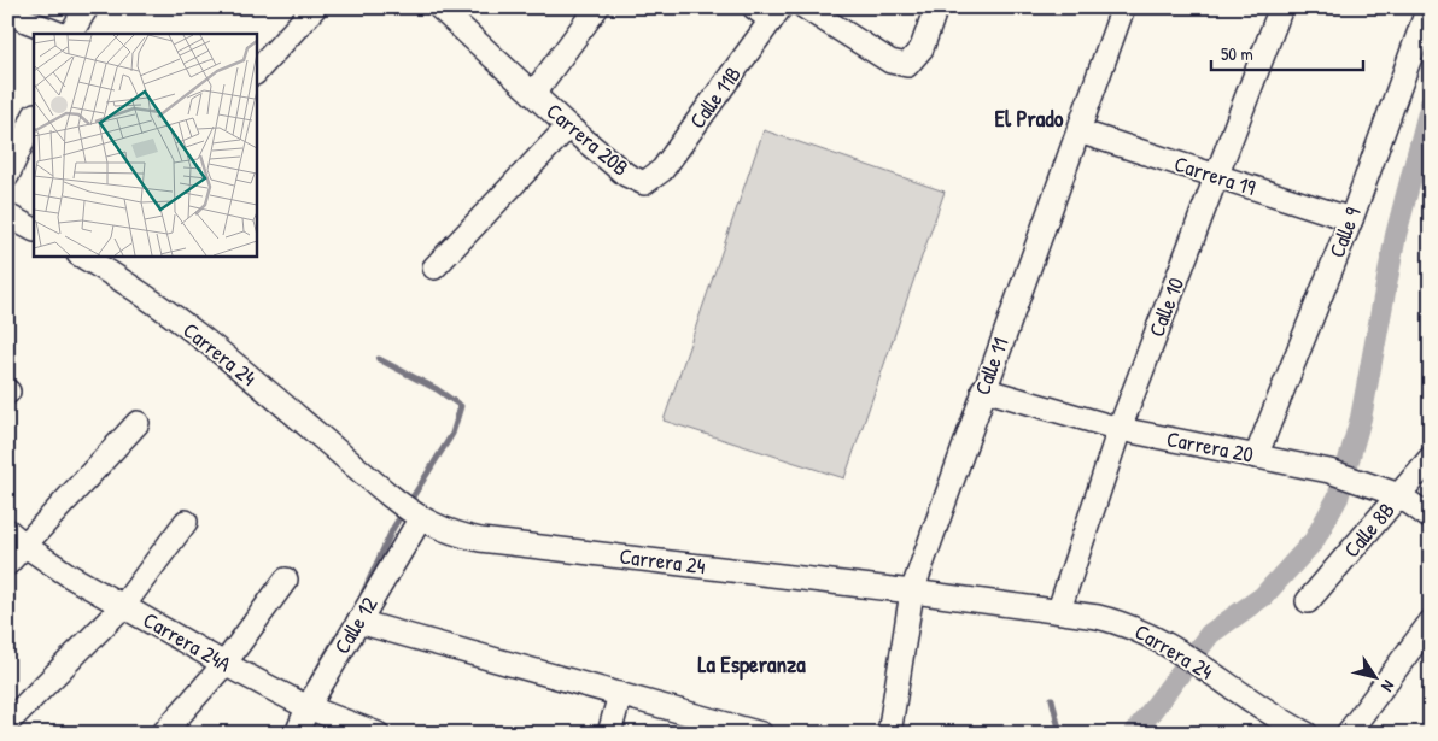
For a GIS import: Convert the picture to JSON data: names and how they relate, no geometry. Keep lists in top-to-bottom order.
{
  "streets": {
    "street": [
      "Calle 11B",
      "Carrera 20B",
      "Carrera 19",
      "Calle 9",
      "Calle 10",
      "Carrera 24",
      "Calle 11",
      "Carrera 20",
      "Calle 8B",
      "Calle 12",
      "Carrera 24A"
    ]
  },
  "crossings": [
    ["Calle 11B", "Carrera 20B"],
    ["Carrera 19", "Calle 9"],
    ["Carrera 19", "Calle 10"],
    ["Carrera 19", "Calle 11"],
    ["Calle 9", "Carrera 20"],
    ["Calle 10", "Carrera 24"],
    ["Calle 10", "Carrera 20"],
    ["Carrera 24", "Calle 11"],
    ["Carrera 24", "Calle 12"],
    ["Calle 11", "Carrera 20"],
    ["Carrera 20", "Calle 8B"],
    ["Calle 12", "Carrera 24A"]
  ],
  "districts": ["El Prado", "La Esperanza"],
  "scale_bar": "50 m",
  "north": "bottom right"
}
